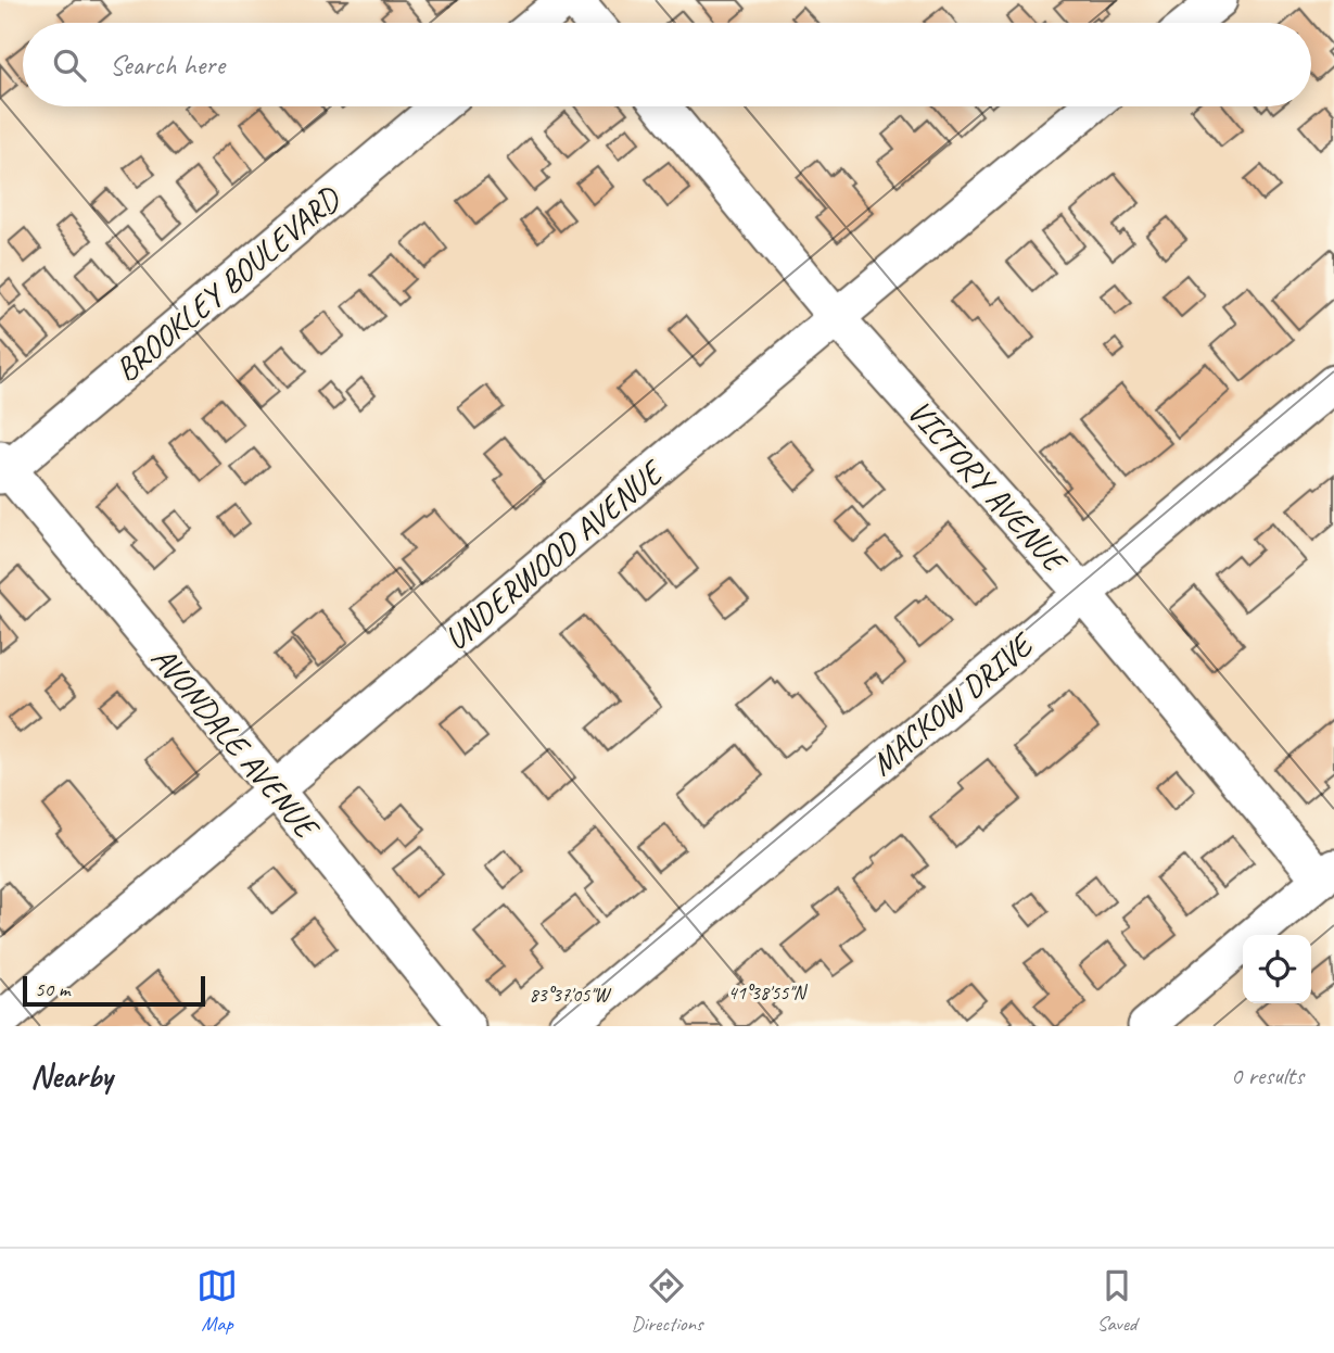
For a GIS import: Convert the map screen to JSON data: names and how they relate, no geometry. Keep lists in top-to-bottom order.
{
  "streets": {
    "street": [
      "BROOKLEY BOULEVARD",
      "VICTORY AVENUE",
      "UNDERWOOD AVENUE",
      "MACKOW DRIVE",
      "AVONDALE AVENUE"
    ]
  },
  "crossings": [
    ["BROOKLEY BOULEVARD", "AVONDALE AVENUE"],
    ["VICTORY AVENUE", "UNDERWOOD AVENUE"],
    ["VICTORY AVENUE", "MACKOW DRIVE"],
    ["UNDERWOOD AVENUE", "AVONDALE AVENUE"]
  ],
  "scale_bar": "50 m",
  "page": {
    "search": "Search here",
    "scale": "50 m",
    "heading": ["Nearby", "0 results"],
    "nav": ["Map", "Directions", "Saved"]
  },
  "coordinates": ["41°38'55\"N", "83°37'05\"W"]
}
